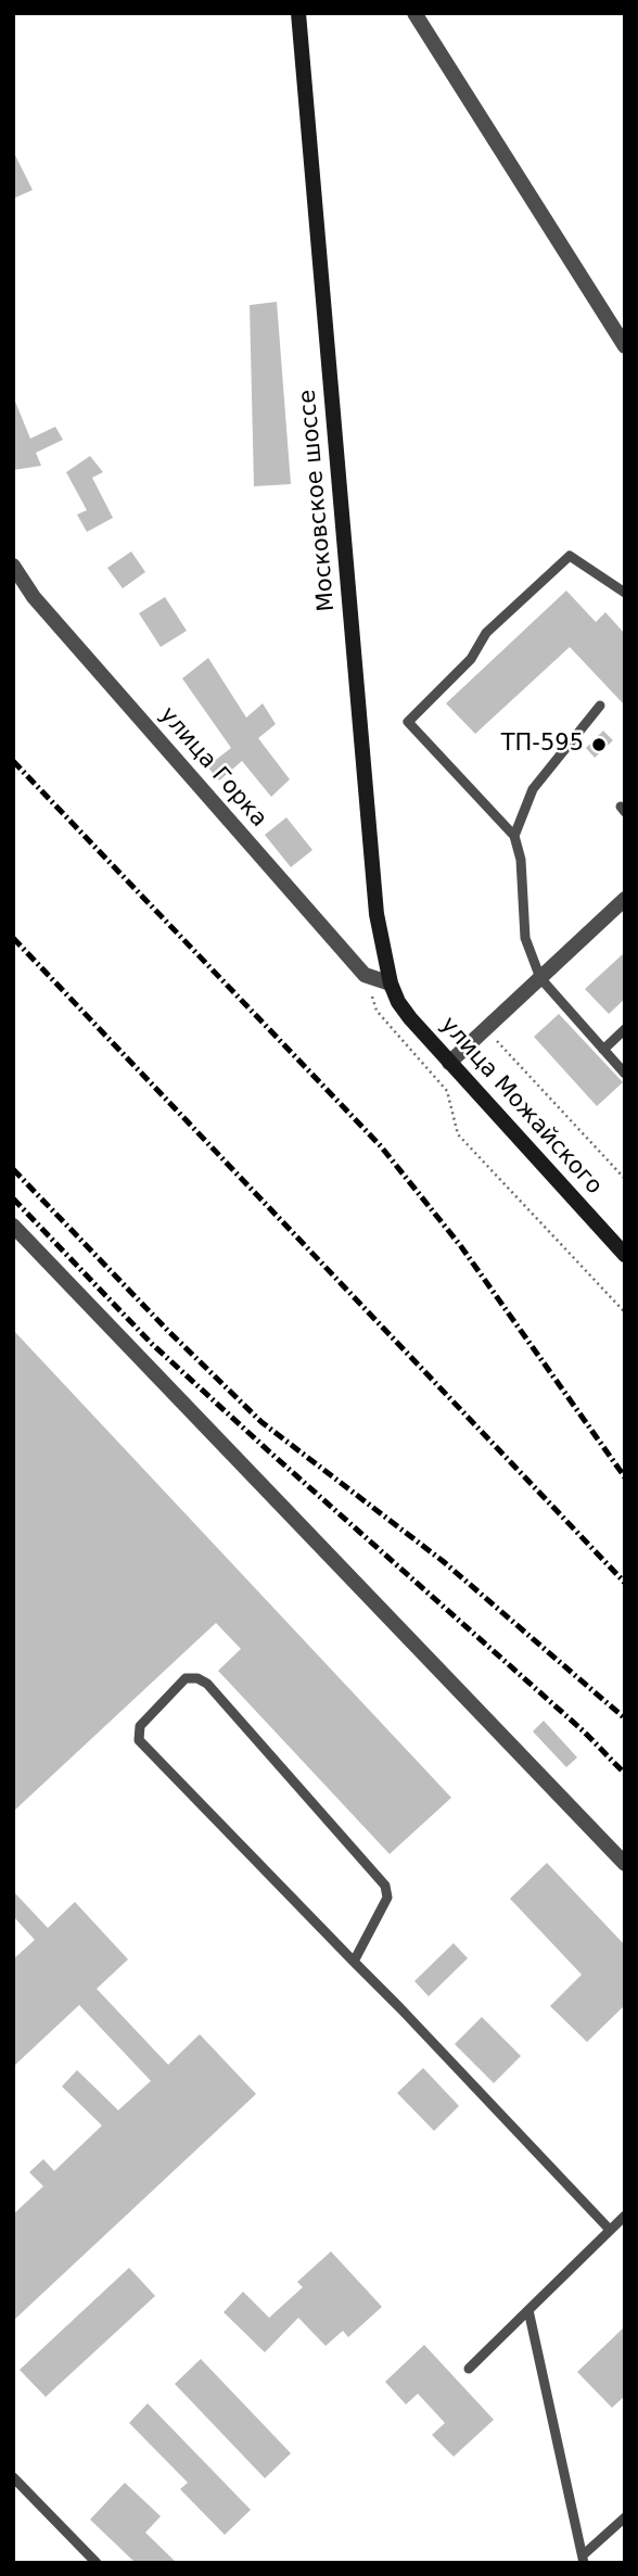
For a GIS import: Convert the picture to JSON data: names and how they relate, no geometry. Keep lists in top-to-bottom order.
{
  "streets": {
    "main road": ["Московское шоссе", "улица Можайского"],
    "street": ["улица Горка"]
  },
  "crossings": [
    ["Московское шоссе", "улица Можайского"]
  ],
  "places": ["ТП-595"]
}
